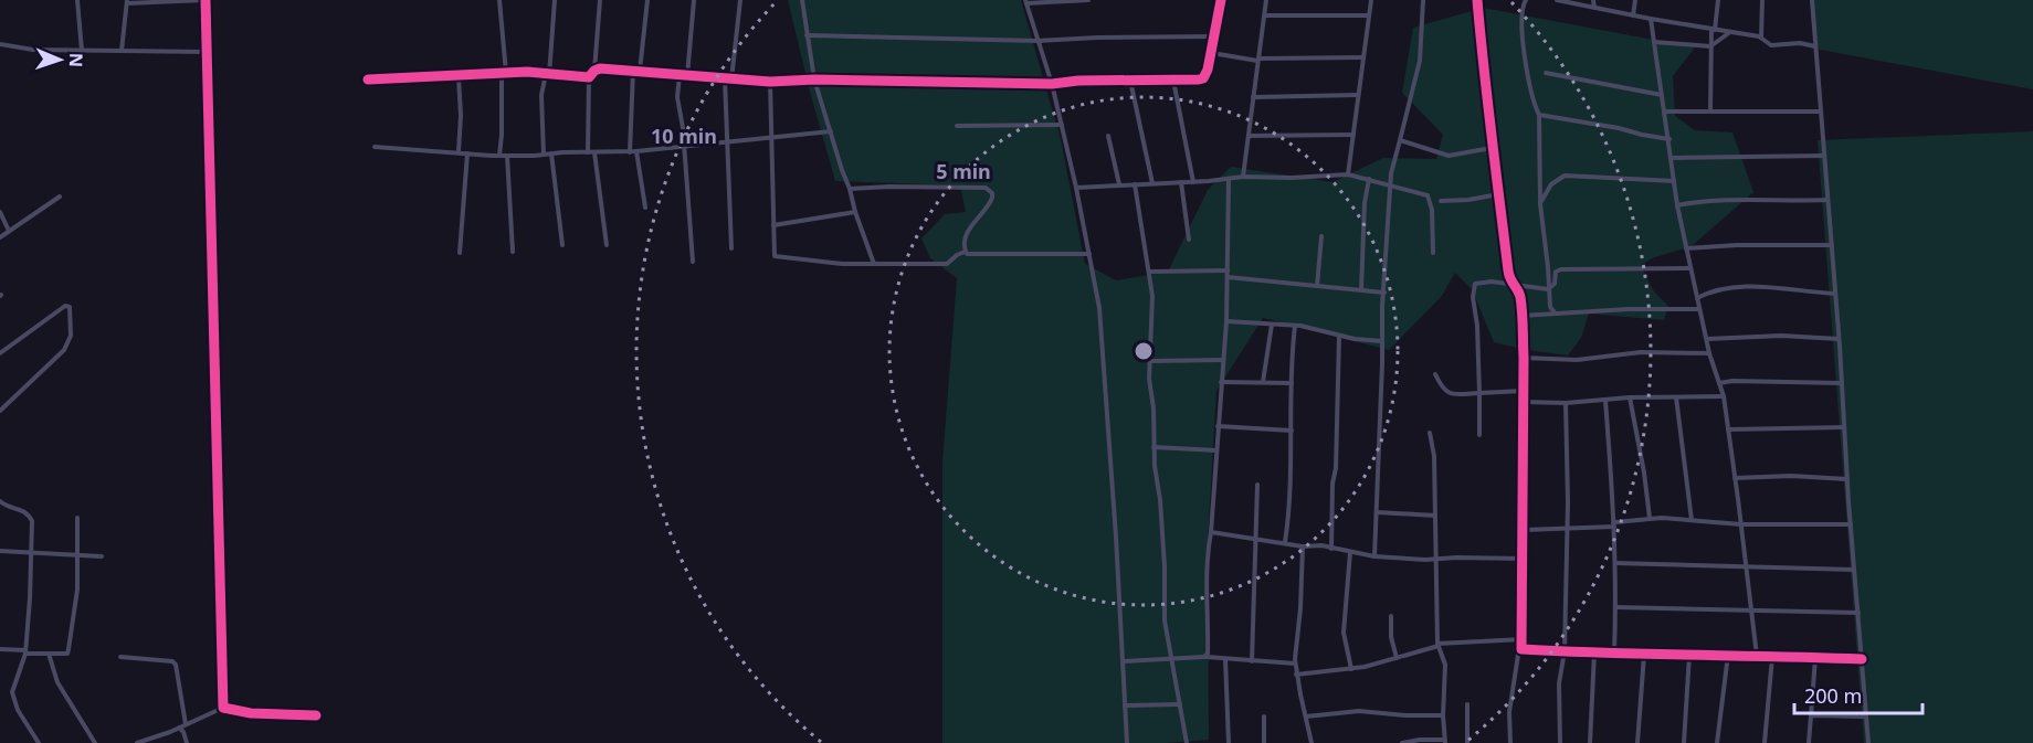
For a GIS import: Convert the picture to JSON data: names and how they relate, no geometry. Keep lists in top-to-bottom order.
{
  "scale_bar": "200 m",
  "north": "right",
  "rings": ["10 min", "5 min"]
}
